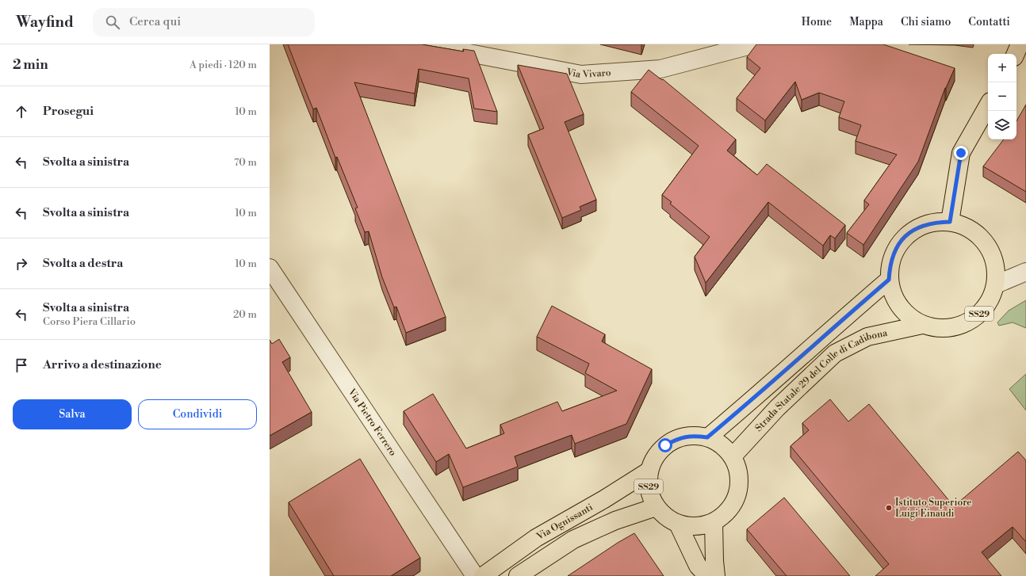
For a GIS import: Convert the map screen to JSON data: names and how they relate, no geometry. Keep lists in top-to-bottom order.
{
  "streets": {
    "main road": ["SS29", "Strada Statale 29 del Colle di Cadibona", "Via Ognissanti"],
    "street": ["Via Vivaro", "Via Pietro Ferrero"]
  },
  "crossings": [
    ["SS29", "Strada Statale 29 del Colle di Cadibona"],
    ["SS29", "Via Ognissanti"],
    ["Strada Statale 29 del Colle di Cadibona", "Via Ognissanti"]
  ],
  "places": ["Istituto Superiore Luigi Einaudi"],
  "page": {
    "header": "Wayfind",
    "search": "Cerca qui",
    "nav": [
      "Home",
      "Mappa",
      "Chi siamo",
      "Contatti"
    ],
    "heading": ["2 min", "A piedi · 120 m"],
    "map_buttons": ["+", "−"],
    "list": [
      ["Prosegui", "10 m"],
      ["Svolta a sinistra", "70 m"],
      ["Svolta a sinistra", "10 m"],
      ["Svolta a destra", "10 m"],
      ["Svolta a sinistra", "Corso Piera Cillario", "20 m"],
      "Arrivo a destinazione"
    ],
    "buttons": ["Salva", "Condividi"]
  }
}
